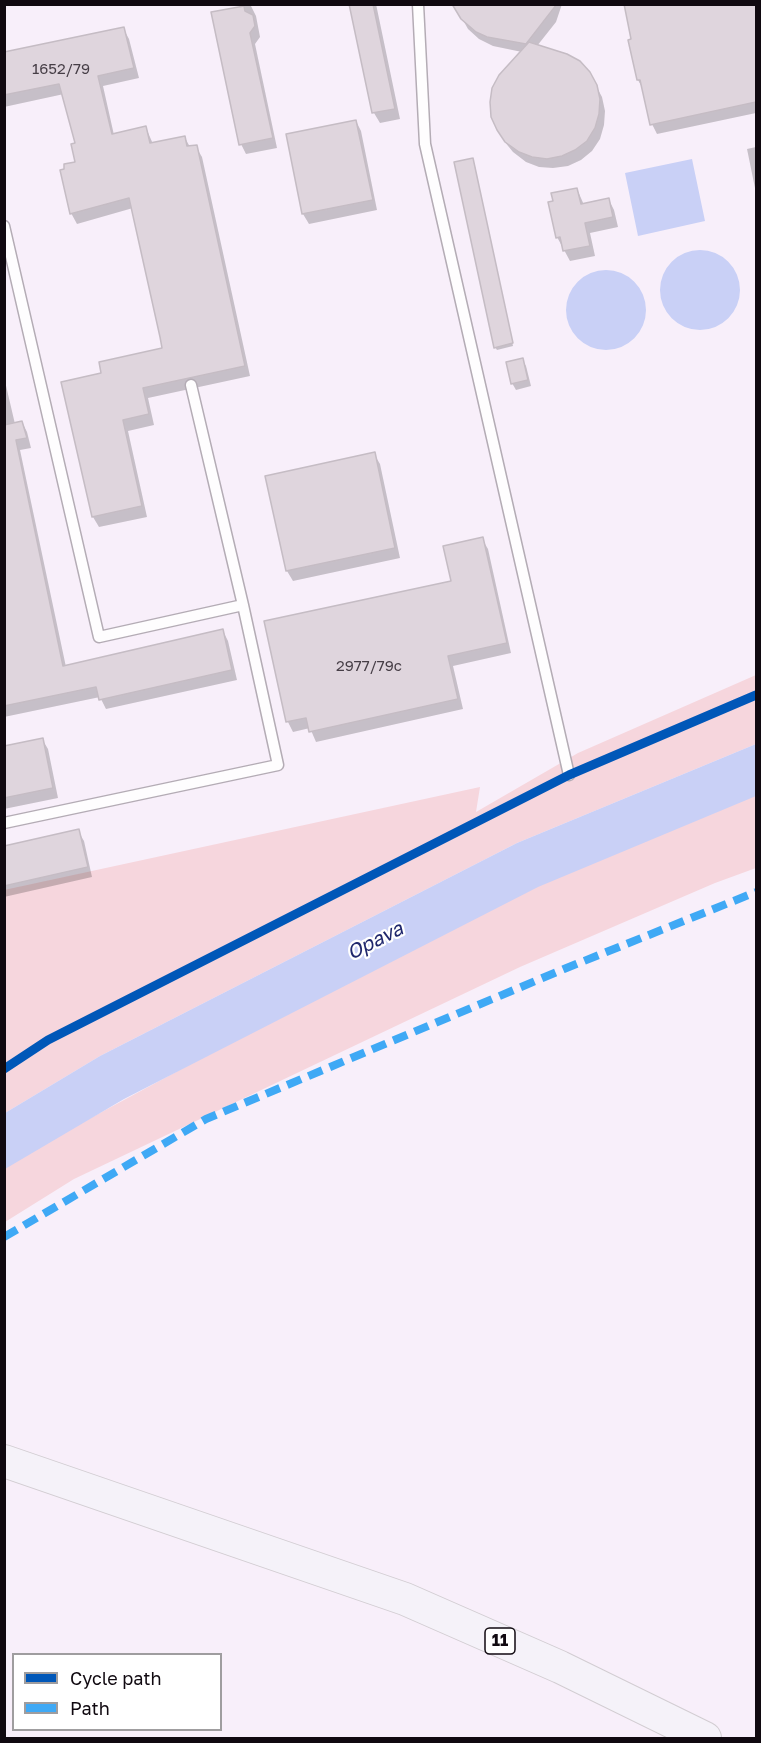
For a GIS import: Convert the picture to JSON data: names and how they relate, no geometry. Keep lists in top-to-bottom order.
{
  "streets": {
    "main road": ["11"]
  },
  "water": ["Opava"],
  "house_numbers": ["1652/79", "2977/79c"],
  "legend": ["Cycle path", "Path"]
}
